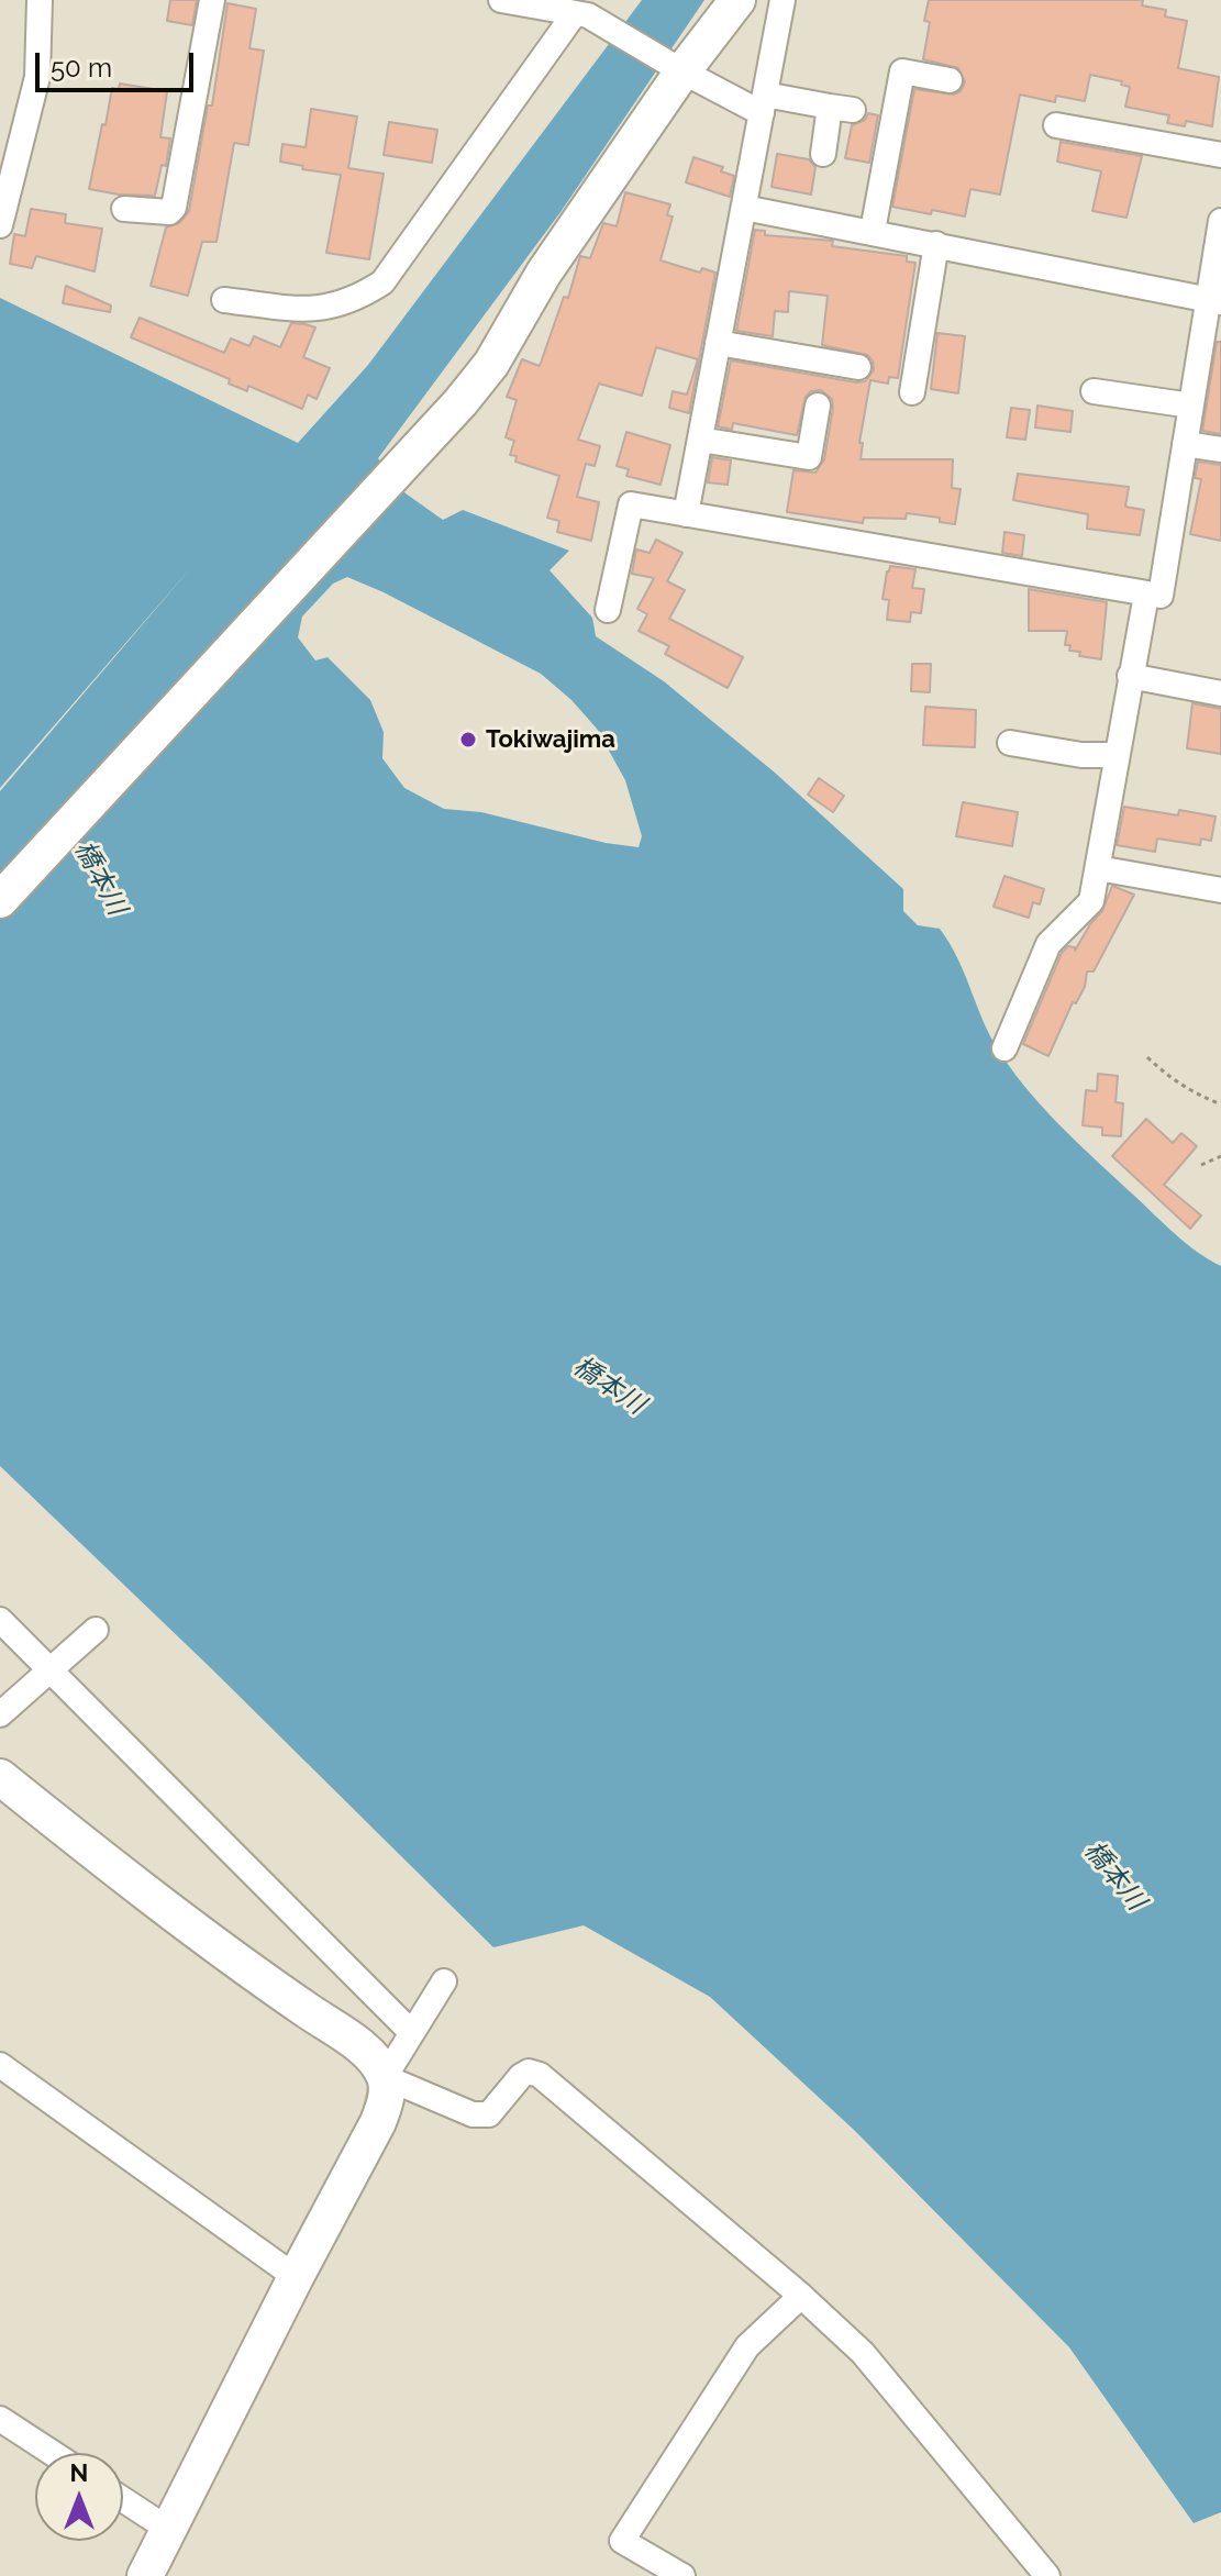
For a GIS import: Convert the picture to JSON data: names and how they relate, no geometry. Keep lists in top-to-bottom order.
{
  "water": ["橋本川"],
  "places": ["Tokiwajima"],
  "scale_bar": "50 m",
  "north": "top"
}
